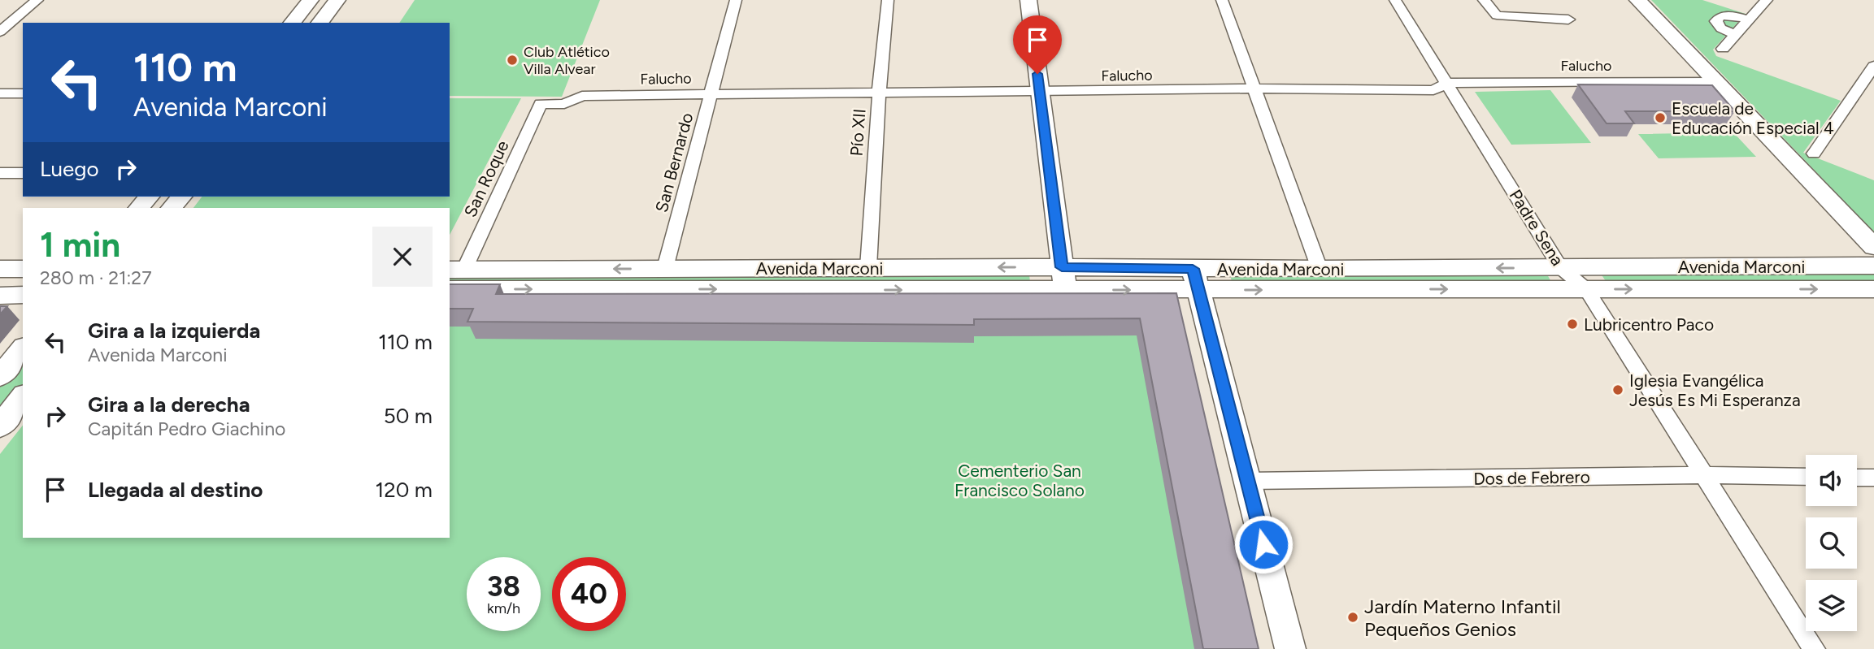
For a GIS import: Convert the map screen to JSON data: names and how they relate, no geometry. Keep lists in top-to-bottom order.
{
  "streets": {
    "main road": ["Avenida Marconi"],
    "street": [
      "Falucho",
      "Pío XII",
      "San Bernardo",
      "San Roque",
      "Padre Sena",
      "Dos de Febrero"
    ]
  },
  "crossings": [
    ["Falucho", "Pío XII"],
    ["Falucho", "San Bernardo"],
    ["Falucho", "San Roque"],
    ["Falucho", "Padre Sena"],
    ["Pío XII", "Avenida Marconi"],
    ["San Bernardo", "Avenida Marconi"],
    ["San Roque", "Avenida Marconi"],
    ["Padre Sena", "Avenida Marconi"],
    ["Padre Sena", "Dos de Febrero"]
  ],
  "parks": ["Cementerio San Francisco Solano"],
  "places": [
    "Club Atlético Villa Alvear",
    "Escuela de Educación Especial 4",
    "Lubricentro Paco",
    "Iglesia Evangélica Jesús Es Mi Esperanza",
    "Jardín Materno Infantil Pequeños Genios"
  ],
  "page": {
    "turn": ["110 m", "Avenida Marconi"],
    "then": "Luego",
    "heading": ["1 min", "280 m · 21:27"],
    "list": [
      {
        "name": "Gira a la izquierda",
        "note": "Avenida Marconi",
        "value": "110 m"
      },
      {
        "name": "Gira a la derecha",
        "note": "Capitán Pedro Giachino",
        "value": "50 m"
      },
      {
        "name": "Llegada al destino",
        "value": "120 m"
      }
    ],
    "speed": "38 km/h",
    "limit": "40"
  }
}
